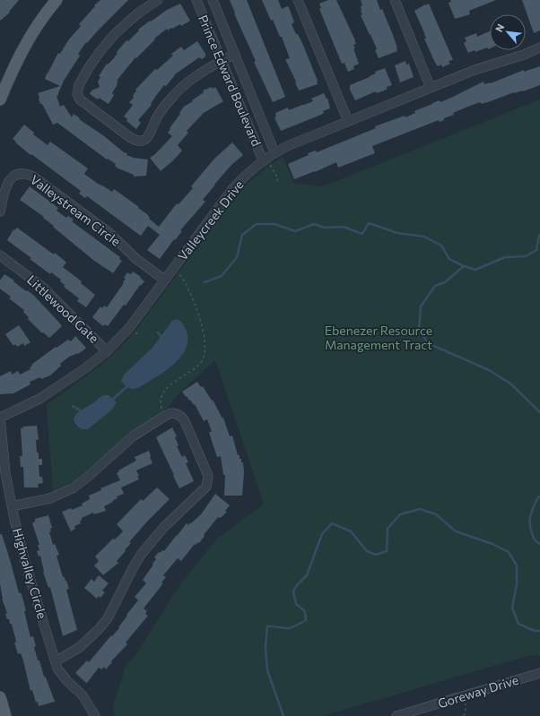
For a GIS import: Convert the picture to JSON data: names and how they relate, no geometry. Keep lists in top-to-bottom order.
{
  "streets": {
    "street": [
      "Prince Edward Boulevard",
      "Valleystream Circle",
      "Valleycreek Drive",
      "Littlewood Gate",
      "Highvalley Circle",
      "Goreway Drive"
    ]
  },
  "crossings": [
    ["Prince Edward Boulevard", "Valleycreek Drive"],
    ["Valleystream Circle", "Valleycreek Drive"],
    ["Valleycreek Drive", "Littlewood Gate"],
    ["Valleycreek Drive", "Highvalley Circle"]
  ],
  "parks": ["Ebenezer Resource Management Tract"],
  "north": "top left"
}
